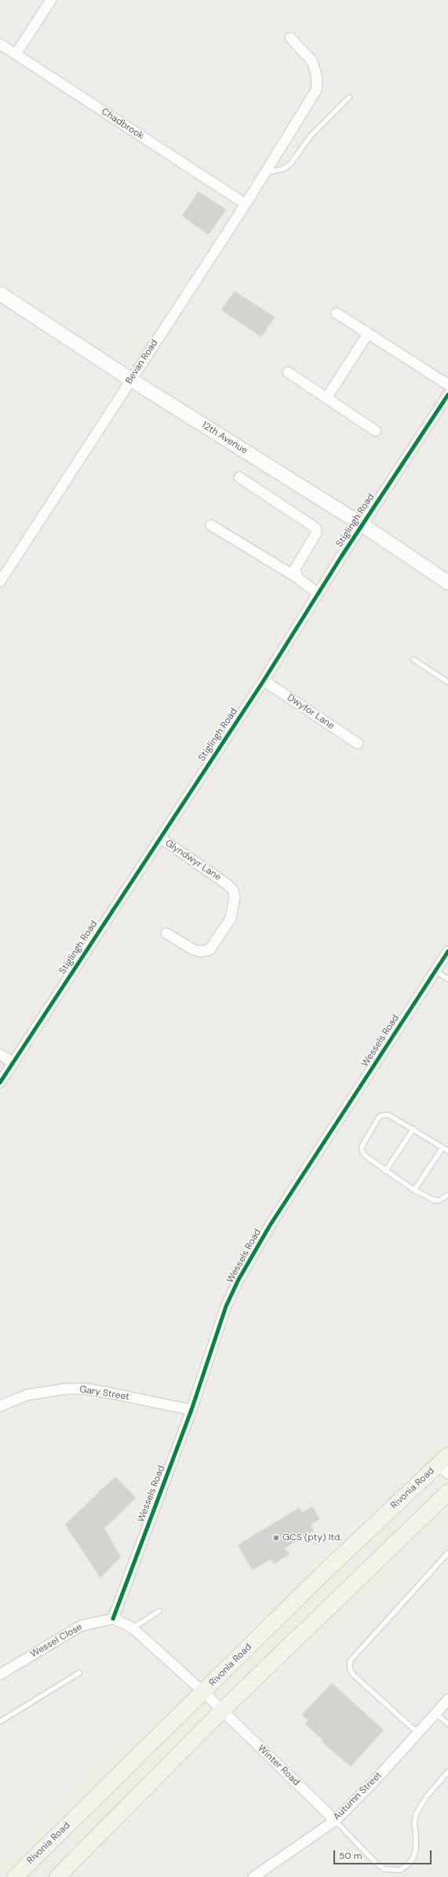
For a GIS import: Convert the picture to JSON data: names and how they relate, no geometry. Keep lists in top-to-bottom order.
{
  "streets": {
    "main road": ["12th Avenue", "Rivonia Road"],
    "street": [
      "Chadbrook",
      "Bevan Road",
      "Stiglingh Road",
      "Dwyfor Lane",
      "Glyndwyr Lane",
      "Wessels Road",
      "Gary Street",
      "Wessel Close",
      "Winter Road",
      "Autumn Street"
    ]
  },
  "crossings": [
    ["Chadbrook", "Bevan Road"],
    ["Bevan Road", "12th Avenue"],
    ["12th Avenue", "Stiglingh Road"],
    ["Stiglingh Road", "Dwyfor Lane"],
    ["Stiglingh Road", "Glyndwyr Lane"],
    ["Wessels Road", "Gary Street"],
    ["Wessels Road", "Wessel Close"],
    ["Rivonia Road", "Winter Road"],
    ["Winter Road", "Autumn Street"]
  ],
  "places": ["GCS (pty) ltd."],
  "scale_bar": "50 m"
}
